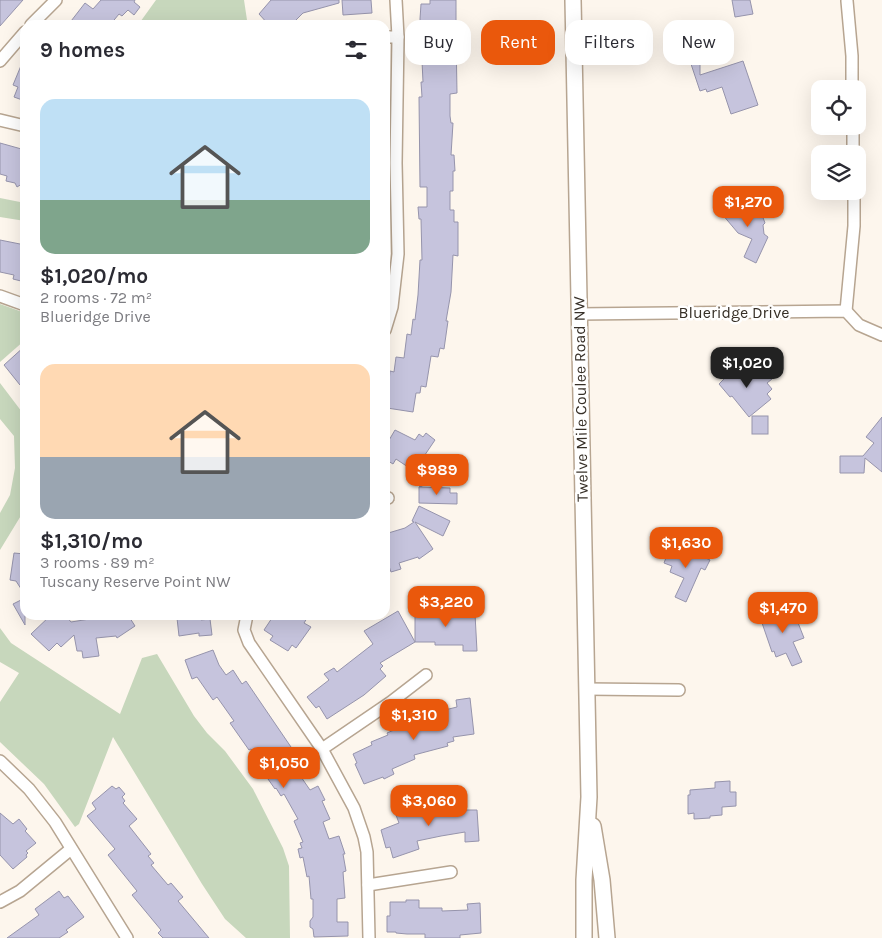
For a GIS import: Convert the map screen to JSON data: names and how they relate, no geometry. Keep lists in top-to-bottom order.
{
  "streets": {
    "street": ["Blueridge Drive", "Twelve Mile Coulee Road NW"]
  },
  "crossings": [
    ["Blueridge Drive", "Twelve Mile Coulee Road NW"]
  ],
  "page": {
    "chip": [
      "Buy",
      "Rent",
      "Filters",
      "New"
    ],
    "heading": "9 homes",
    "list": [
      {
        "name": "$1,020/mo",
        "note": "2 rooms · 72 m² · Blueridge Drive"
      },
      {
        "name": "$1,310/mo",
        "note": "3 rooms · 89 m² · Tuscany Reserve Point NW"
      }
    ],
    "price": [
      "$1,270",
      "$1,020",
      "$989",
      "$1,630",
      "$3,220",
      "$1,470",
      "$1,310",
      "$1,050",
      "$3,060"
    ]
  }
}
